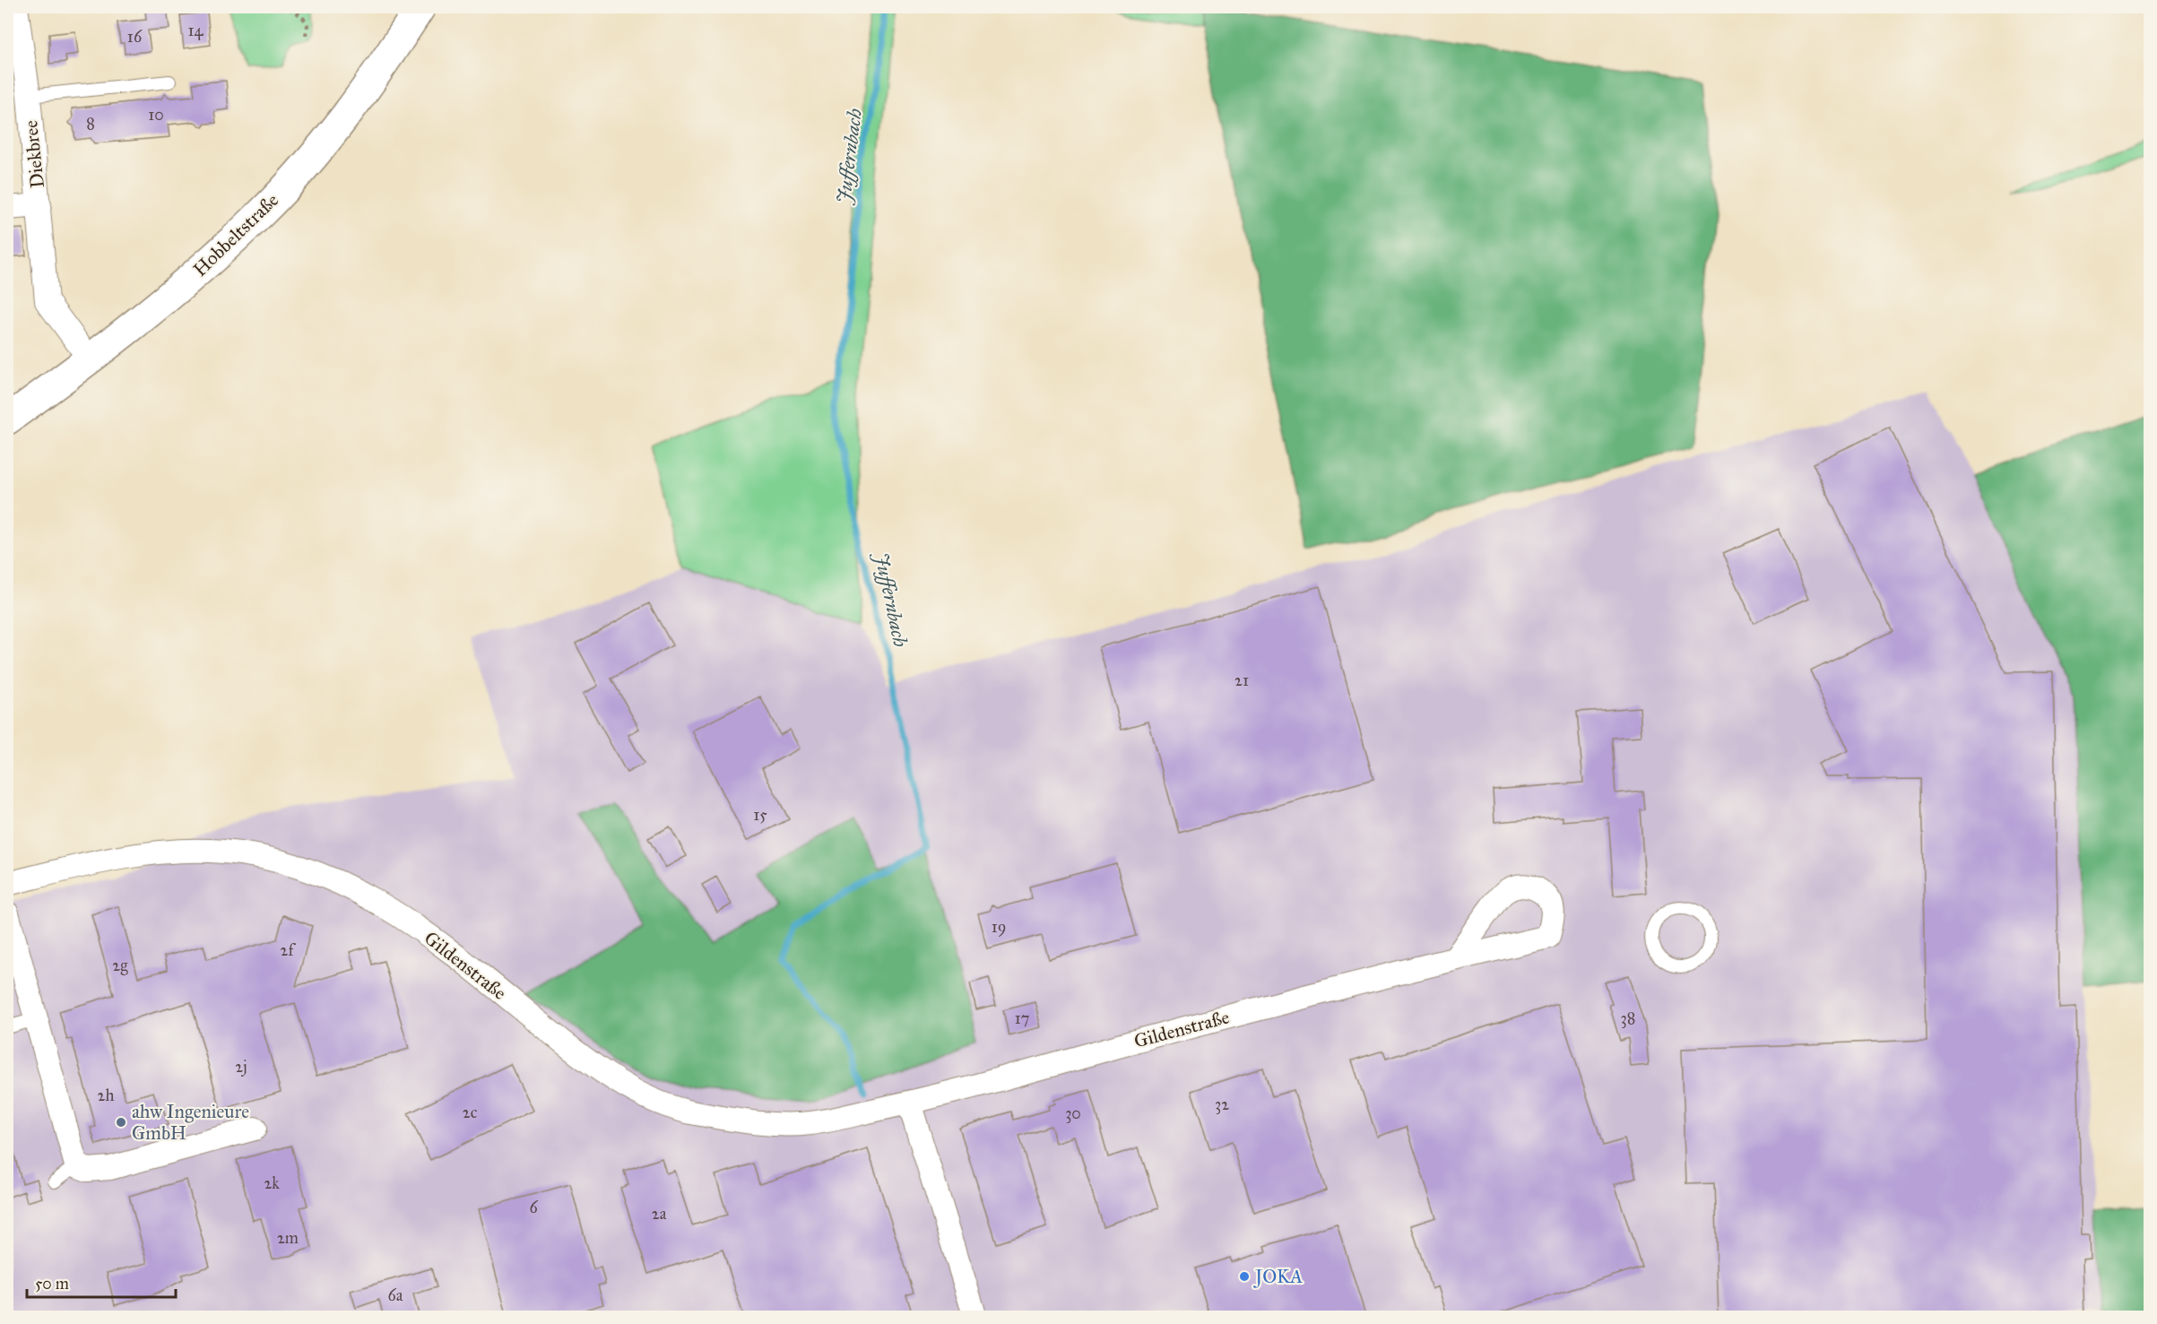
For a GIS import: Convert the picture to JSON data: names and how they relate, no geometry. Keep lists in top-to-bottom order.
{
  "streets": {
    "street": ["Diekbree", "Hobbeltstraße", "Gildenstraße"]
  },
  "crossings": [
    ["Diekbree", "Hobbeltstraße"]
  ],
  "water": ["Juffernbach"],
  "places": ["ahw Ingenieure GmbH", "JOKA"],
  "house_numbers": [
    "14",
    "16",
    "10",
    "8",
    "21",
    "15",
    "19",
    "2f",
    "2g",
    "17",
    "38",
    "2j",
    "2h",
    "32",
    "2c",
    "30",
    "2k",
    "6",
    "2a",
    "2m",
    "6a"
  ],
  "scale_bar": "50 m"
}
